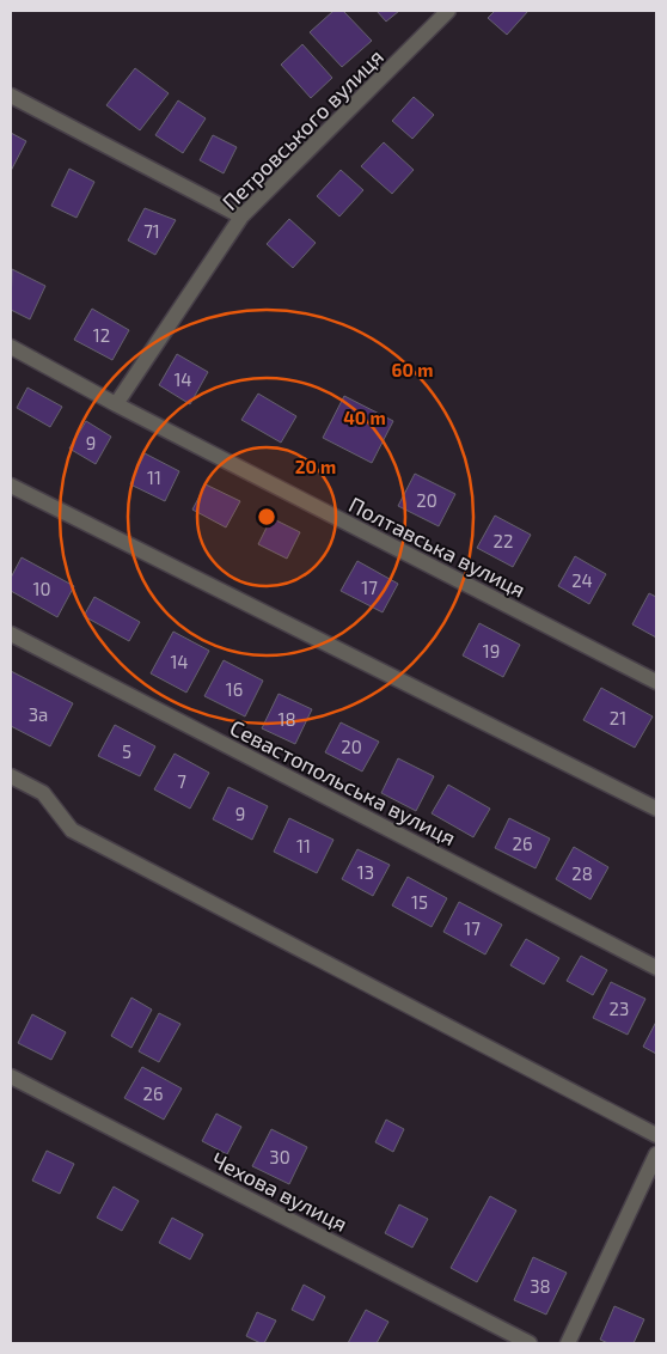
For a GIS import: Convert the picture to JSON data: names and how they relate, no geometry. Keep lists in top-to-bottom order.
{
  "streets": {
    "street": [
      "Петровського вулиця",
      "Полтавська вулиця",
      "Севастопольська вулиця",
      "Чехова вулиця"
    ]
  },
  "crossings": [
    ["Петровського вулиця", "Полтавська вулиця"]
  ],
  "house_numbers": [
    "71",
    "12",
    "14",
    "9",
    "11",
    "20",
    "22",
    "24",
    "17",
    "10",
    "19",
    "14",
    "16",
    "3а",
    "21",
    "18",
    "20",
    "5",
    "7",
    "9",
    "26",
    "11",
    "13",
    "28",
    "15",
    "17",
    "23",
    "26",
    "30",
    "38"
  ],
  "rings": ["60 m", "40 m", "20 m"]
}
